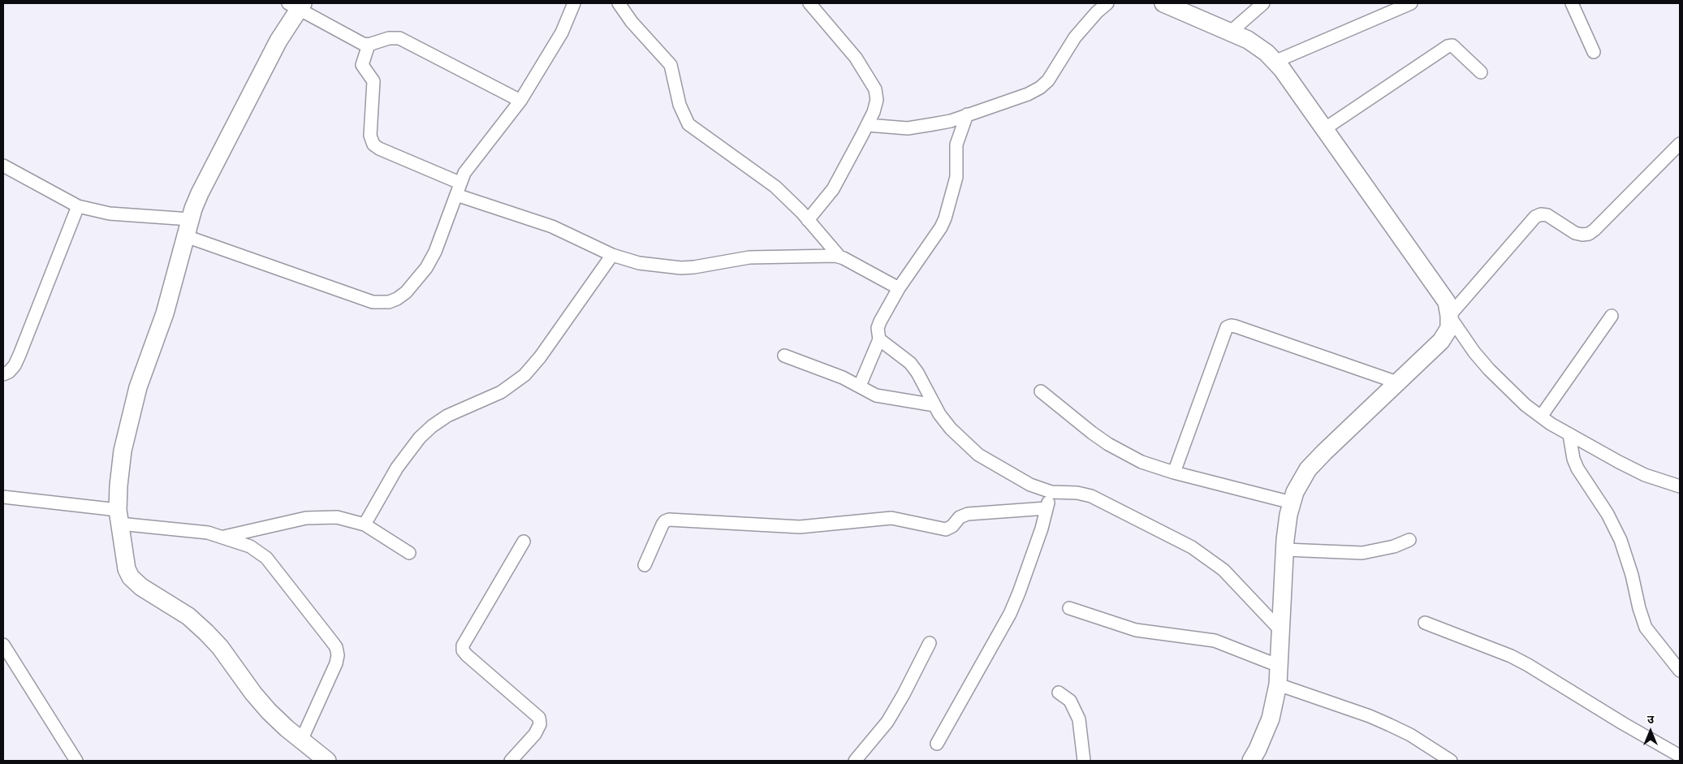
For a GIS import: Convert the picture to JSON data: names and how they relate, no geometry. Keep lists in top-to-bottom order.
{
  "north": "top"
}
